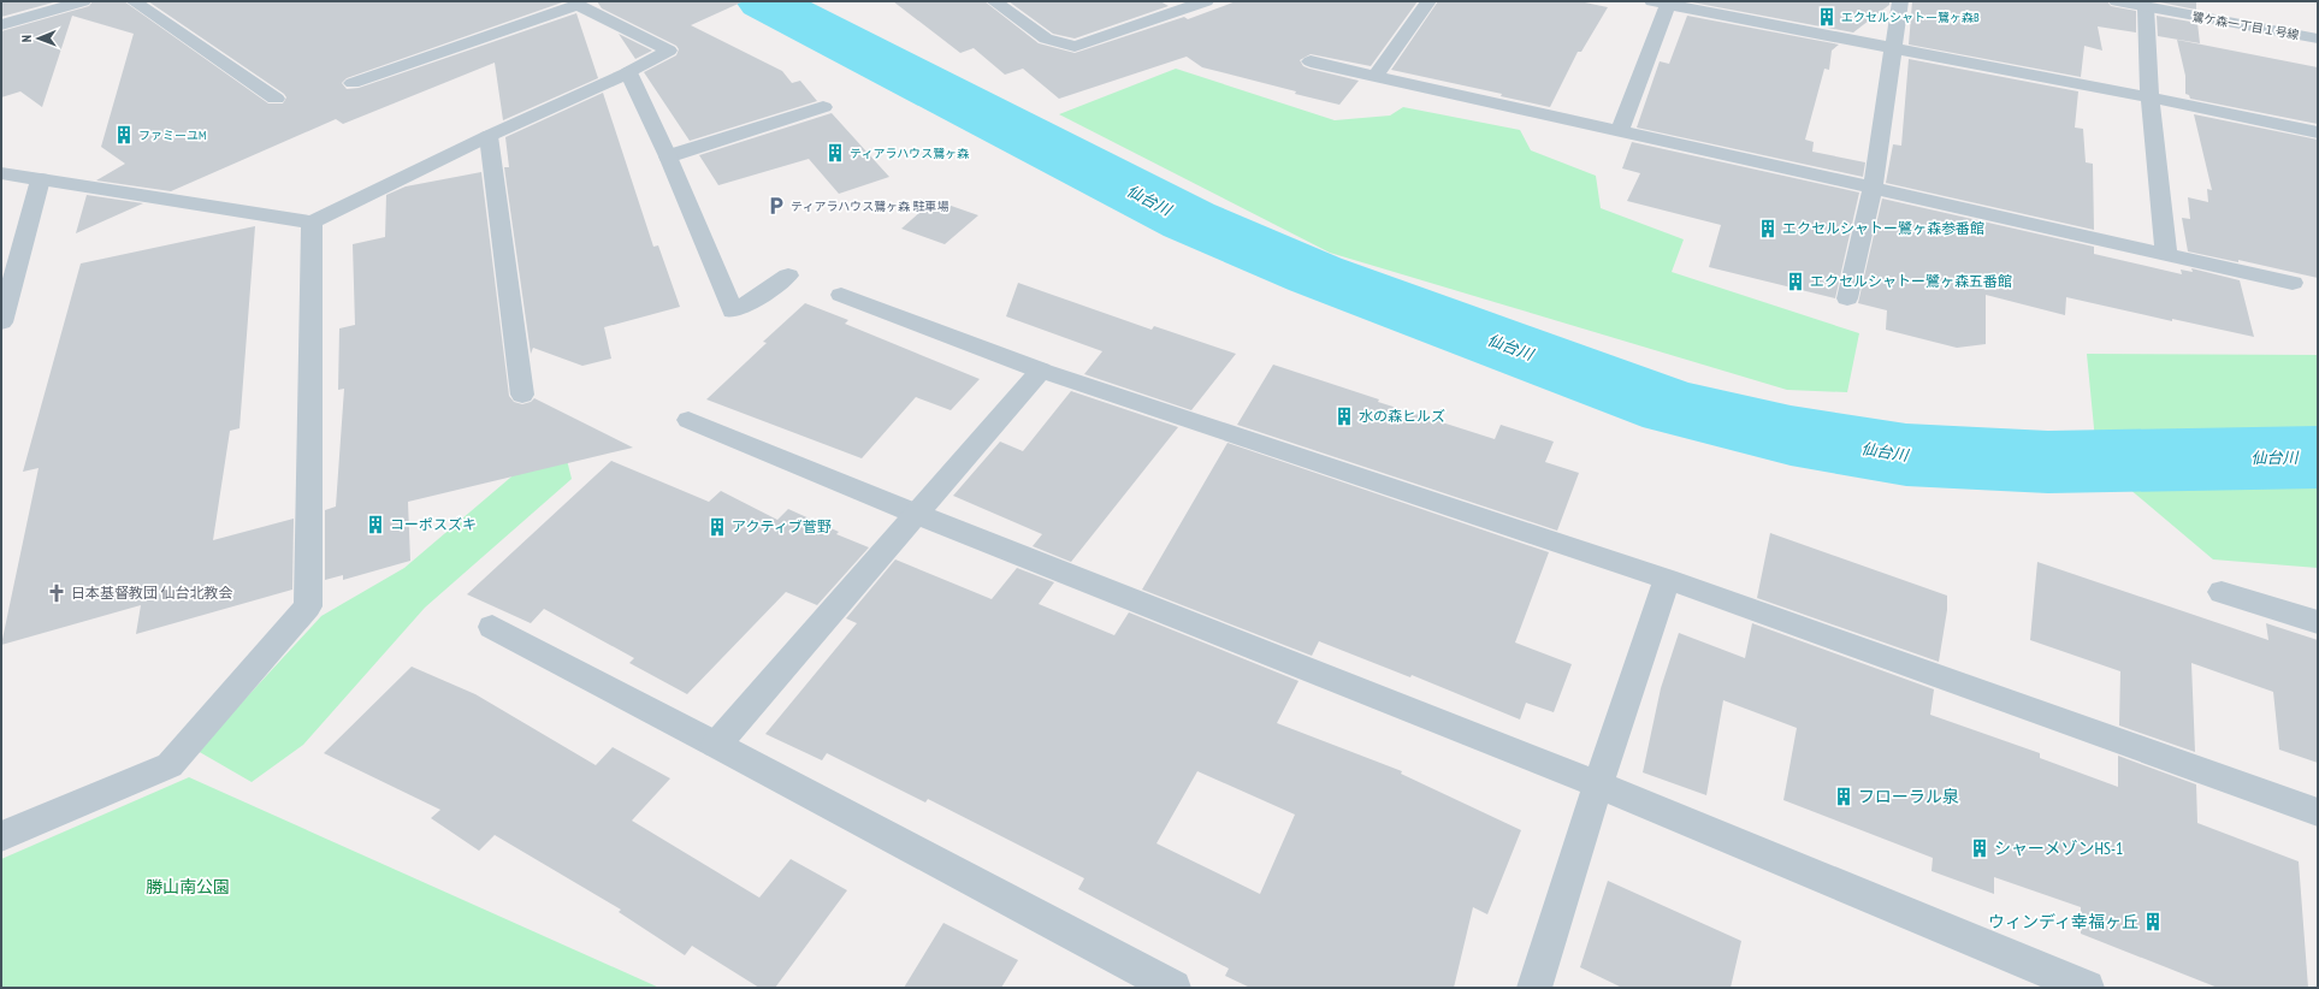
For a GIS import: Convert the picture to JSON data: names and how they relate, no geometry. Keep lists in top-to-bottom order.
{
  "streets": {
    "street": ["鷺ケ森一丁目１号線"]
  },
  "water": ["仙台川"],
  "parks": ["勝山南公園"],
  "places": {
    "building": [
      "エクセルシャトー鷺ヶ森B",
      "ファミーユM",
      "ティアラハウス鷺ヶ森",
      "エクセルシャトー鷺ヶ森参番館",
      "エクセルシャトー鷺ヶ森五番館",
      "水の森ヒルズ",
      "コーポスズキ",
      "アクティブ菅野",
      "フローラル泉",
      "シャーメゾンHS-1",
      "ウィンディ幸福ヶ丘"
    ],
    "parking": ["ティアラハウス鷺ヶ森 駐車場"],
    "church": ["日本基督教団 仙台北教会"]
  },
  "north": "left"
}
